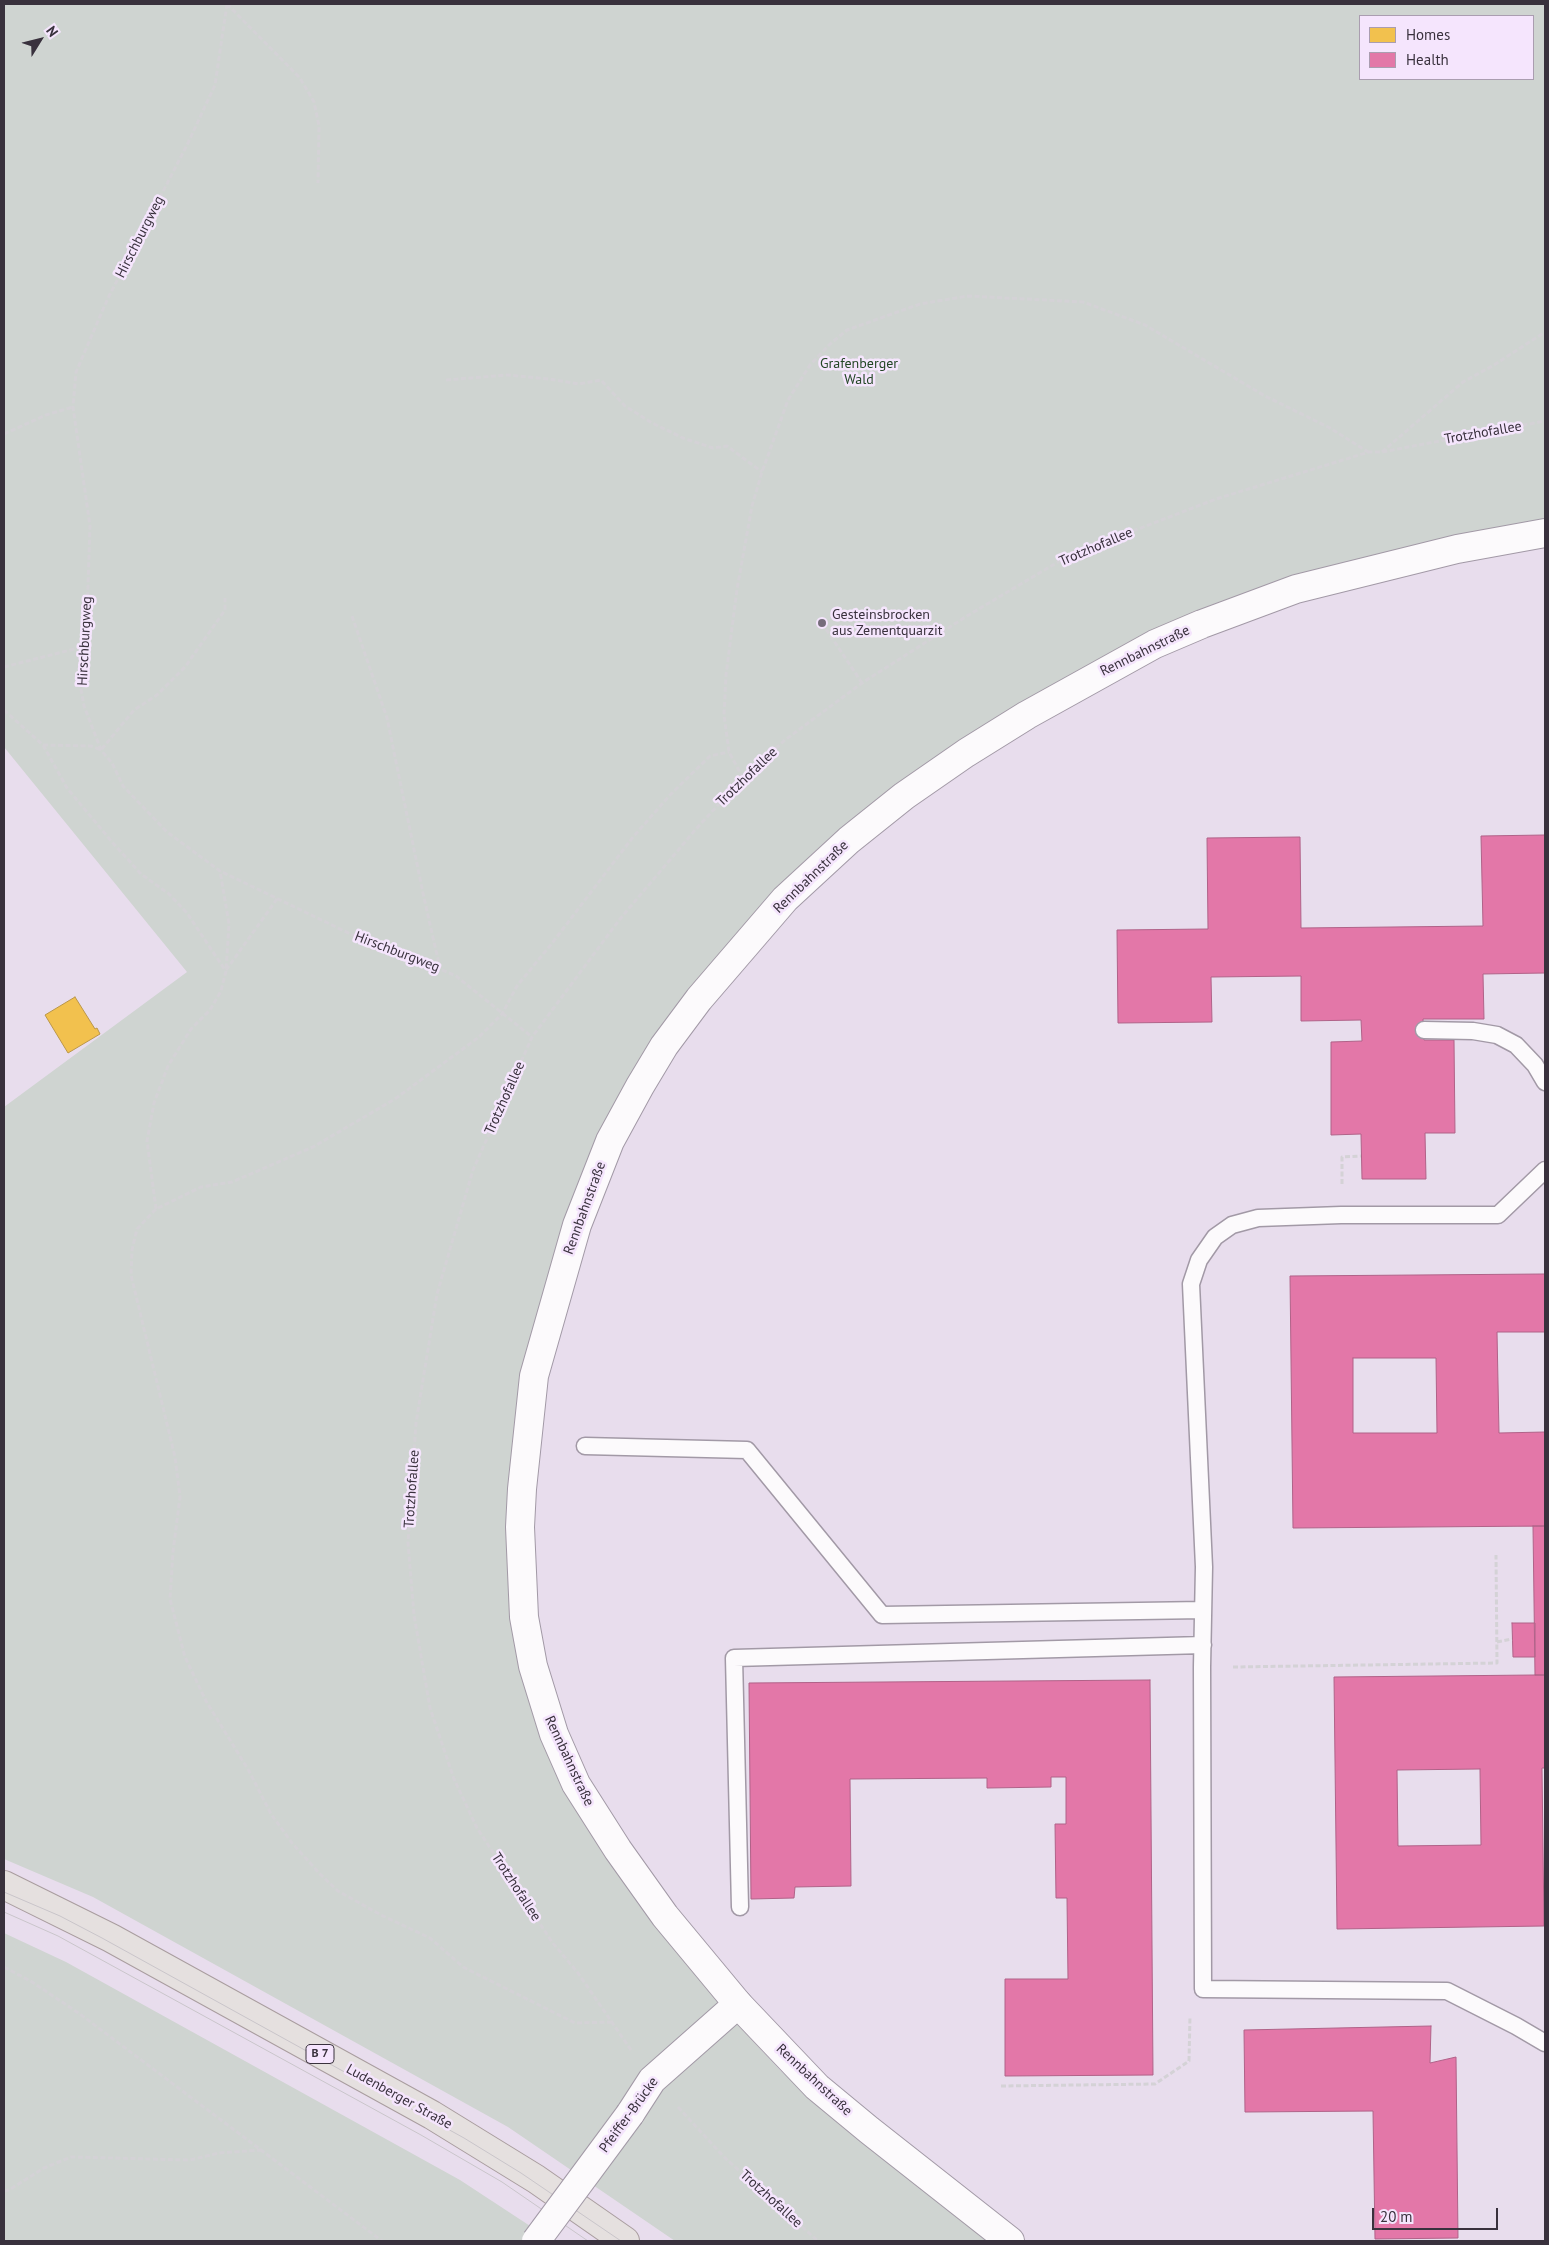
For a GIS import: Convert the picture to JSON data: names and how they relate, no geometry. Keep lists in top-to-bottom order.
{
  "streets": {
    "main road": ["B 7", "Ludenberger Straße"],
    "street": ["Rennbahnstraße", "Pfeiffer-Brücke"],
    "path": ["Hirschburgweg", "Trotzhofallee"]
  },
  "crossings": [
    ["Hirschburgweg", "Trotzhofallee"],
    ["Trotzhofallee", "Pfeiffer-Brücke"],
    ["Rennbahnstraße", "Pfeiffer-Brücke"]
  ],
  "parks": ["Grafenberger Wald"],
  "places": ["Gesteinsbrocken aus Zementquarzit"],
  "legend": ["Homes", "Health"],
  "scale_bar": "20 m",
  "north": "top right"
}
